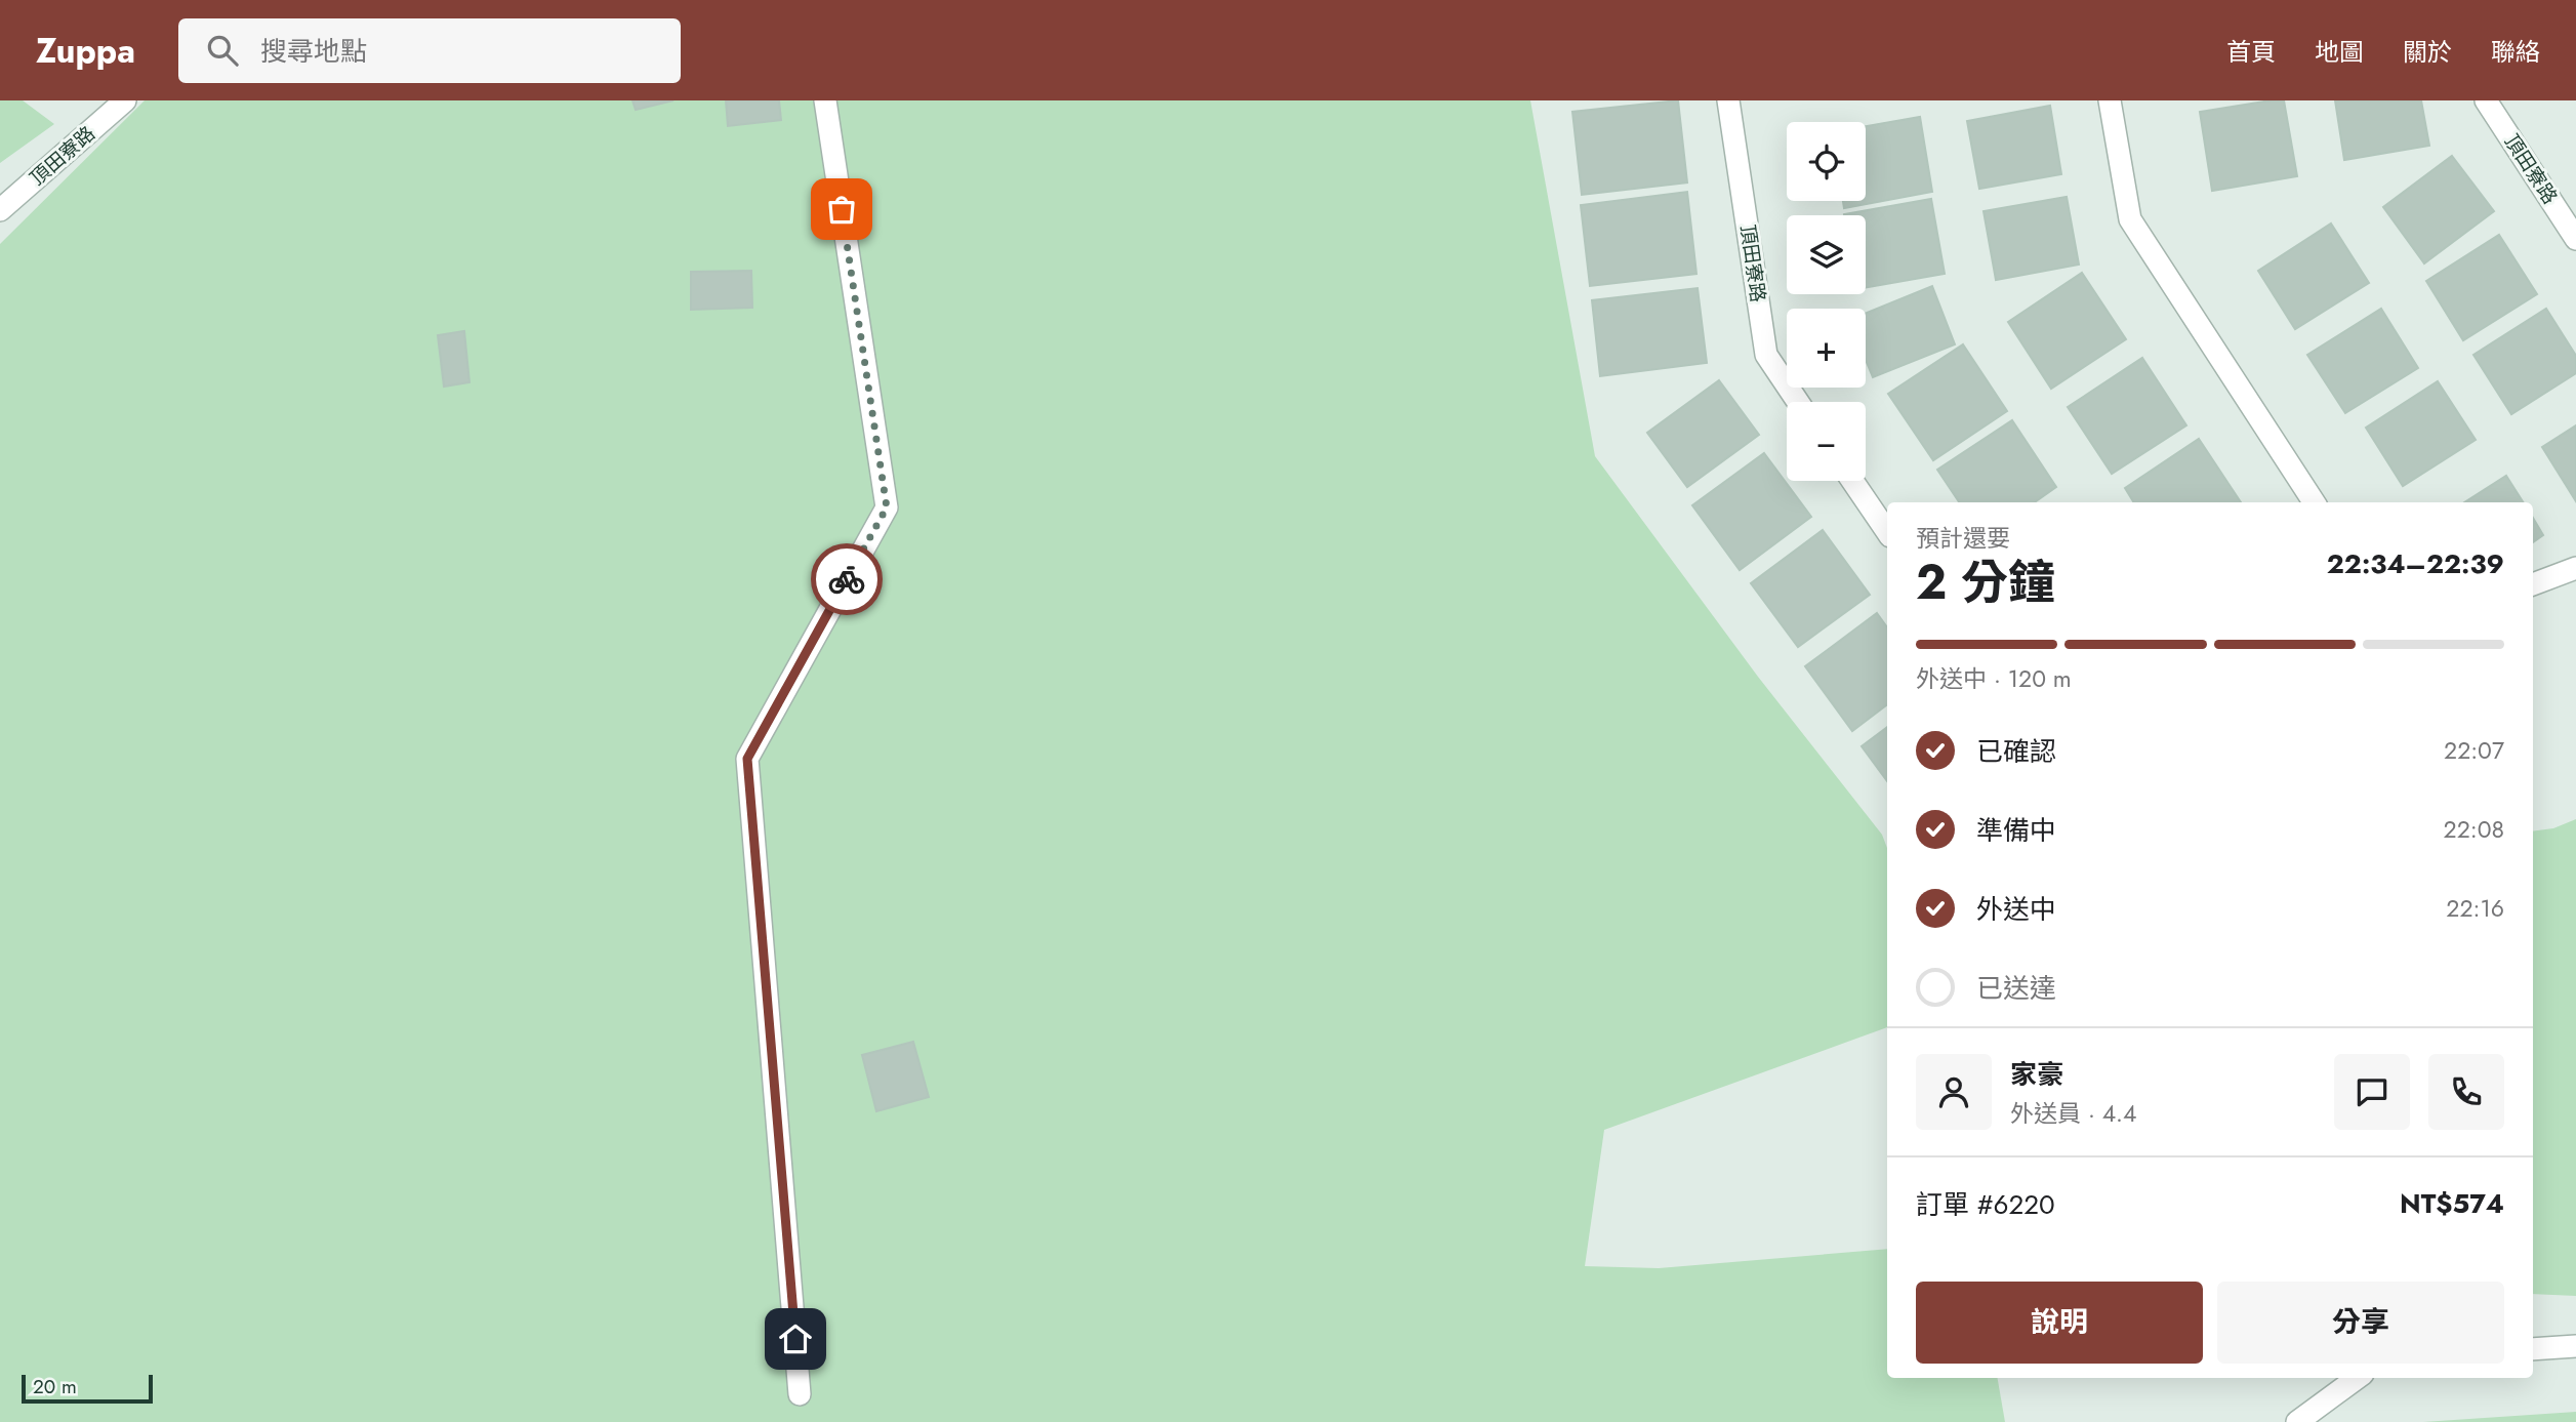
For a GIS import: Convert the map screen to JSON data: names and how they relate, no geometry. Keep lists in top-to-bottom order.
{
  "streets": {
    "street": ["頂田寮路"]
  },
  "scale_bar": "20 m",
  "page": {
    "header": "Zuppa",
    "search": "搜尋地點",
    "nav": [
      "首頁",
      "地圖",
      "關於",
      "聯絡"
    ],
    "map_buttons": ["+", "−"],
    "heading": ["2 分鐘", "預計還要", "22:34–22:39"],
    "panel": [
      "家豪",
      "外送員 · 4.4",
      "訂單 #6220",
      "NT$574"
    ],
    "bar": "外送中 · 120 m",
    "list": [
      ["已確認", "22:07"],
      ["準備中", "22:08"],
      ["外送中", "22:16"],
      "已送達"
    ],
    "buttons": ["說明", "分享"],
    "scale": "20 m"
  }
}
